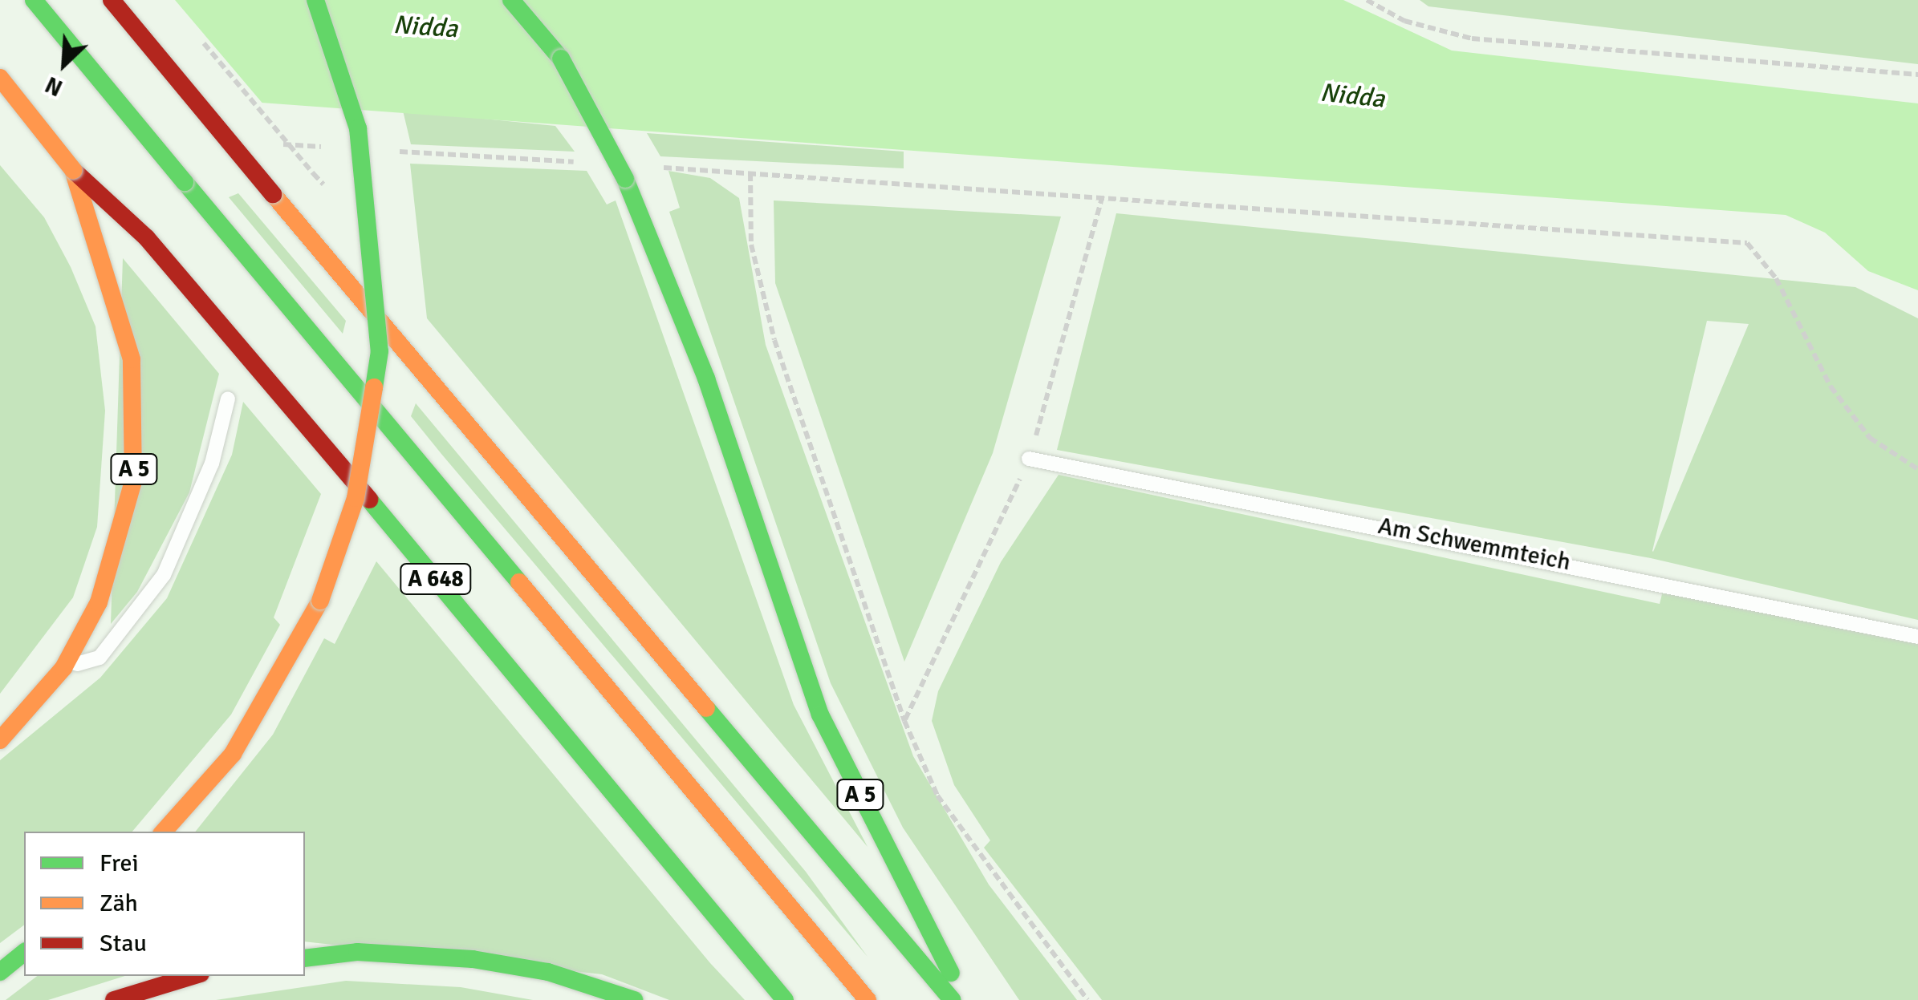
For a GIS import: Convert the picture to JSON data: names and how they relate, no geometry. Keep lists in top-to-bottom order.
{
  "streets": {
    "highway": ["A 5", "A 648"],
    "lane": ["Am Schwemmteich"]
  },
  "crossings": [
    ["A 5", "A 648"]
  ],
  "water": ["Nidda"],
  "legend": ["Frei", "Zäh", "Stau"],
  "north": "bottom left"
}
